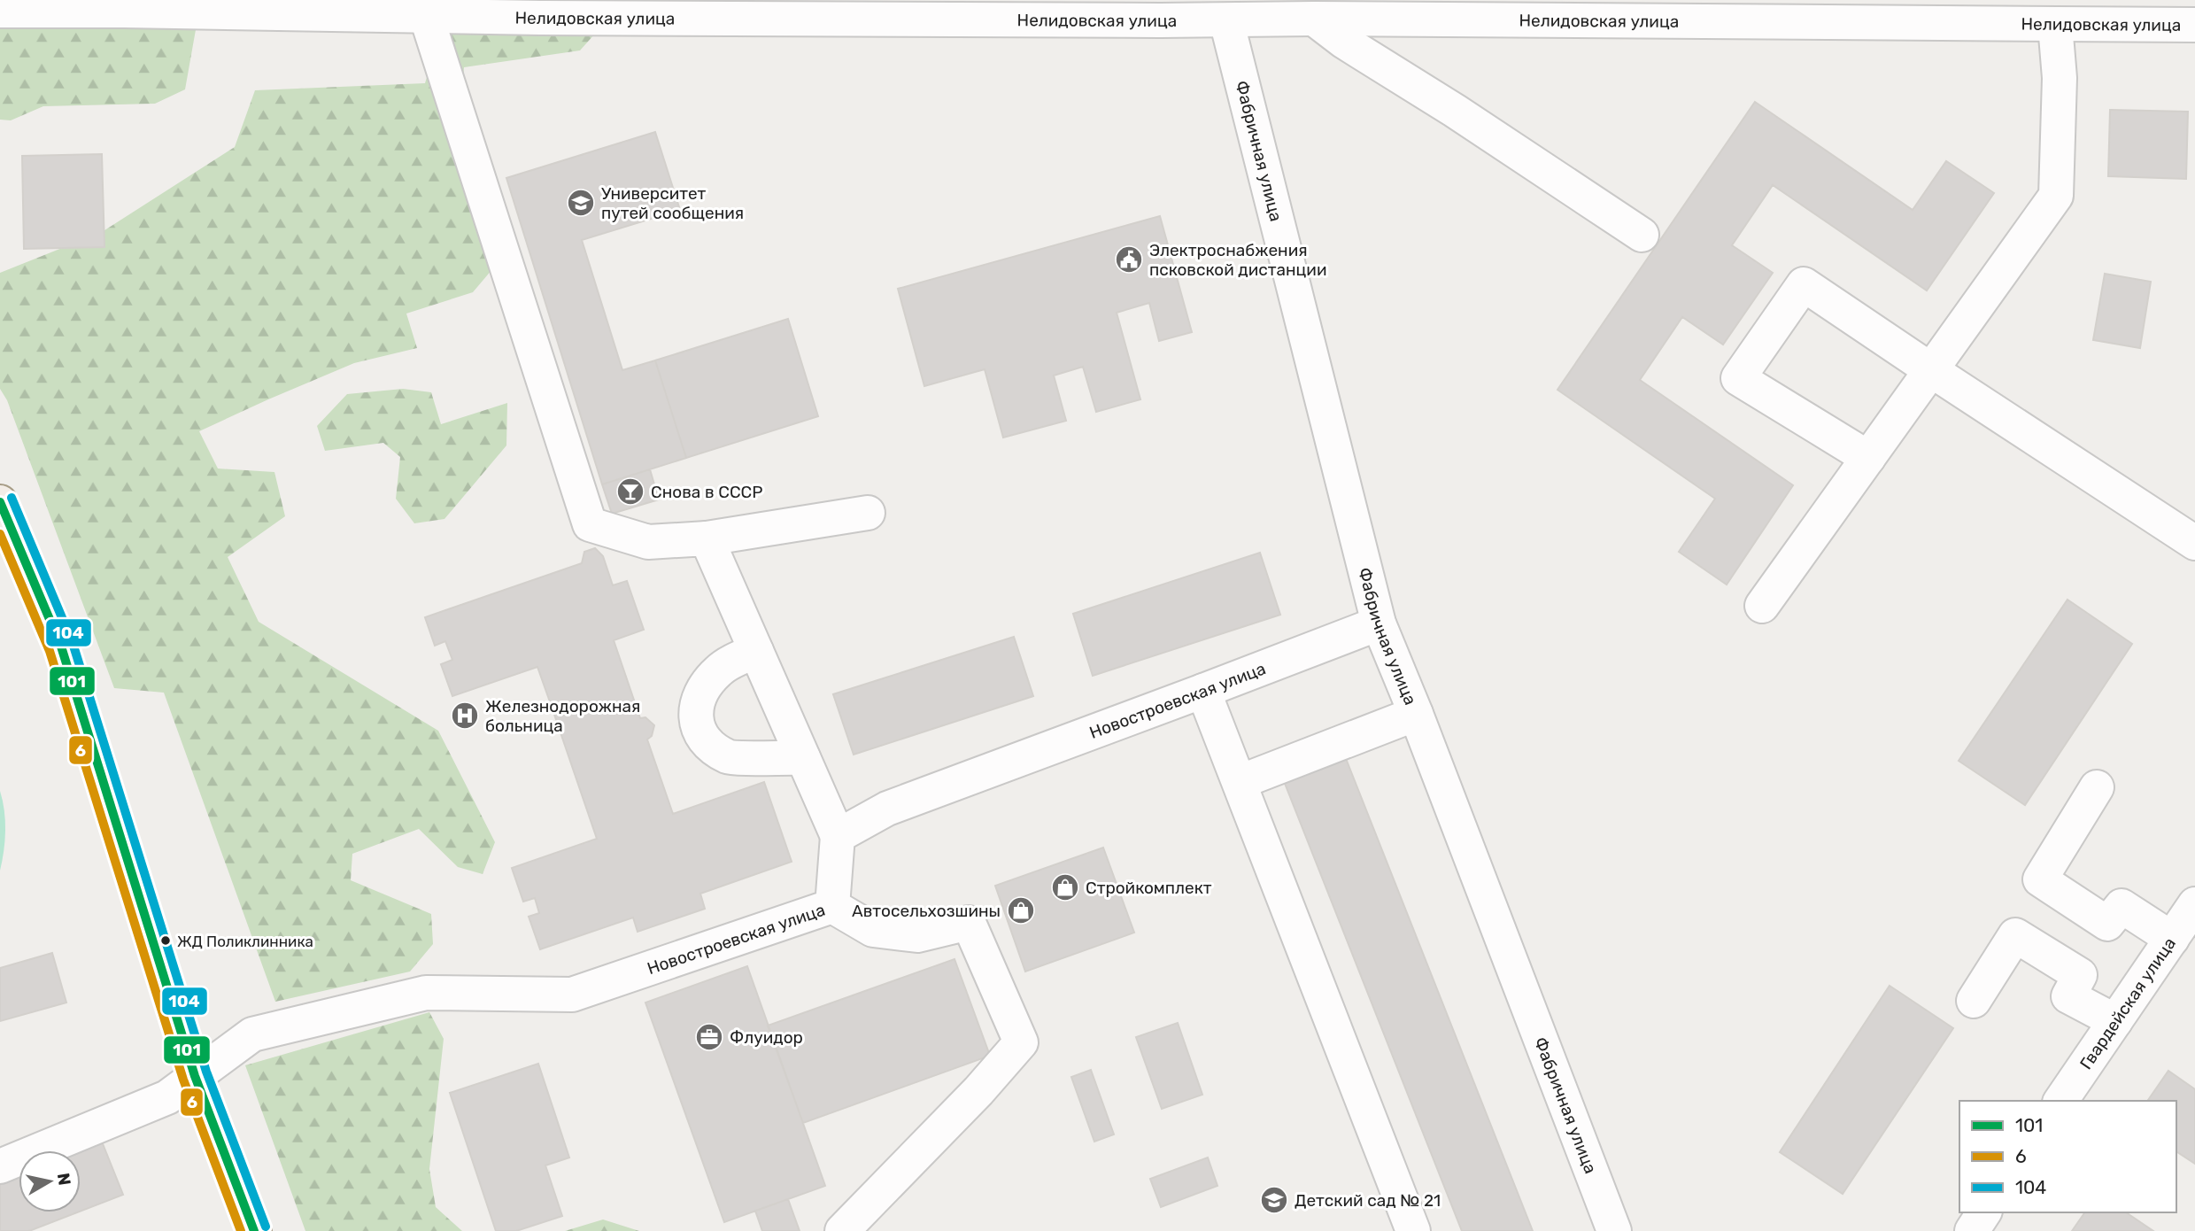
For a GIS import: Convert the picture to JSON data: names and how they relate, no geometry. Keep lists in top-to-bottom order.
{
  "streets": {
    "street": [
      "Нелидовская улица",
      "Фабричная улица",
      "Новостроевская улица",
      "Гвардейская улица"
    ]
  },
  "crossings": [
    ["Нелидовская улица", "Фабричная улица"],
    ["Фабричная улица", "Новостроевская улица"]
  ],
  "places": {
    "school or university": ["Университет путей сообщения", "Детский сад № 21"],
    "public building": ["Электроснабжения псковской дистанции"],
    "bar": ["Снова в СССР"],
    "hospital": ["Железнодорожная больница"],
    "shop": ["Стройкомплект", "Автосельхозшины"],
    "other": ["ЖД Поликлинника"],
    "office": ["Флуидор"]
  },
  "lines": ["transit line 104", "transit line 101", "transit line 6"],
  "legend": ["101", "6", "104"],
  "north": "right"
}
